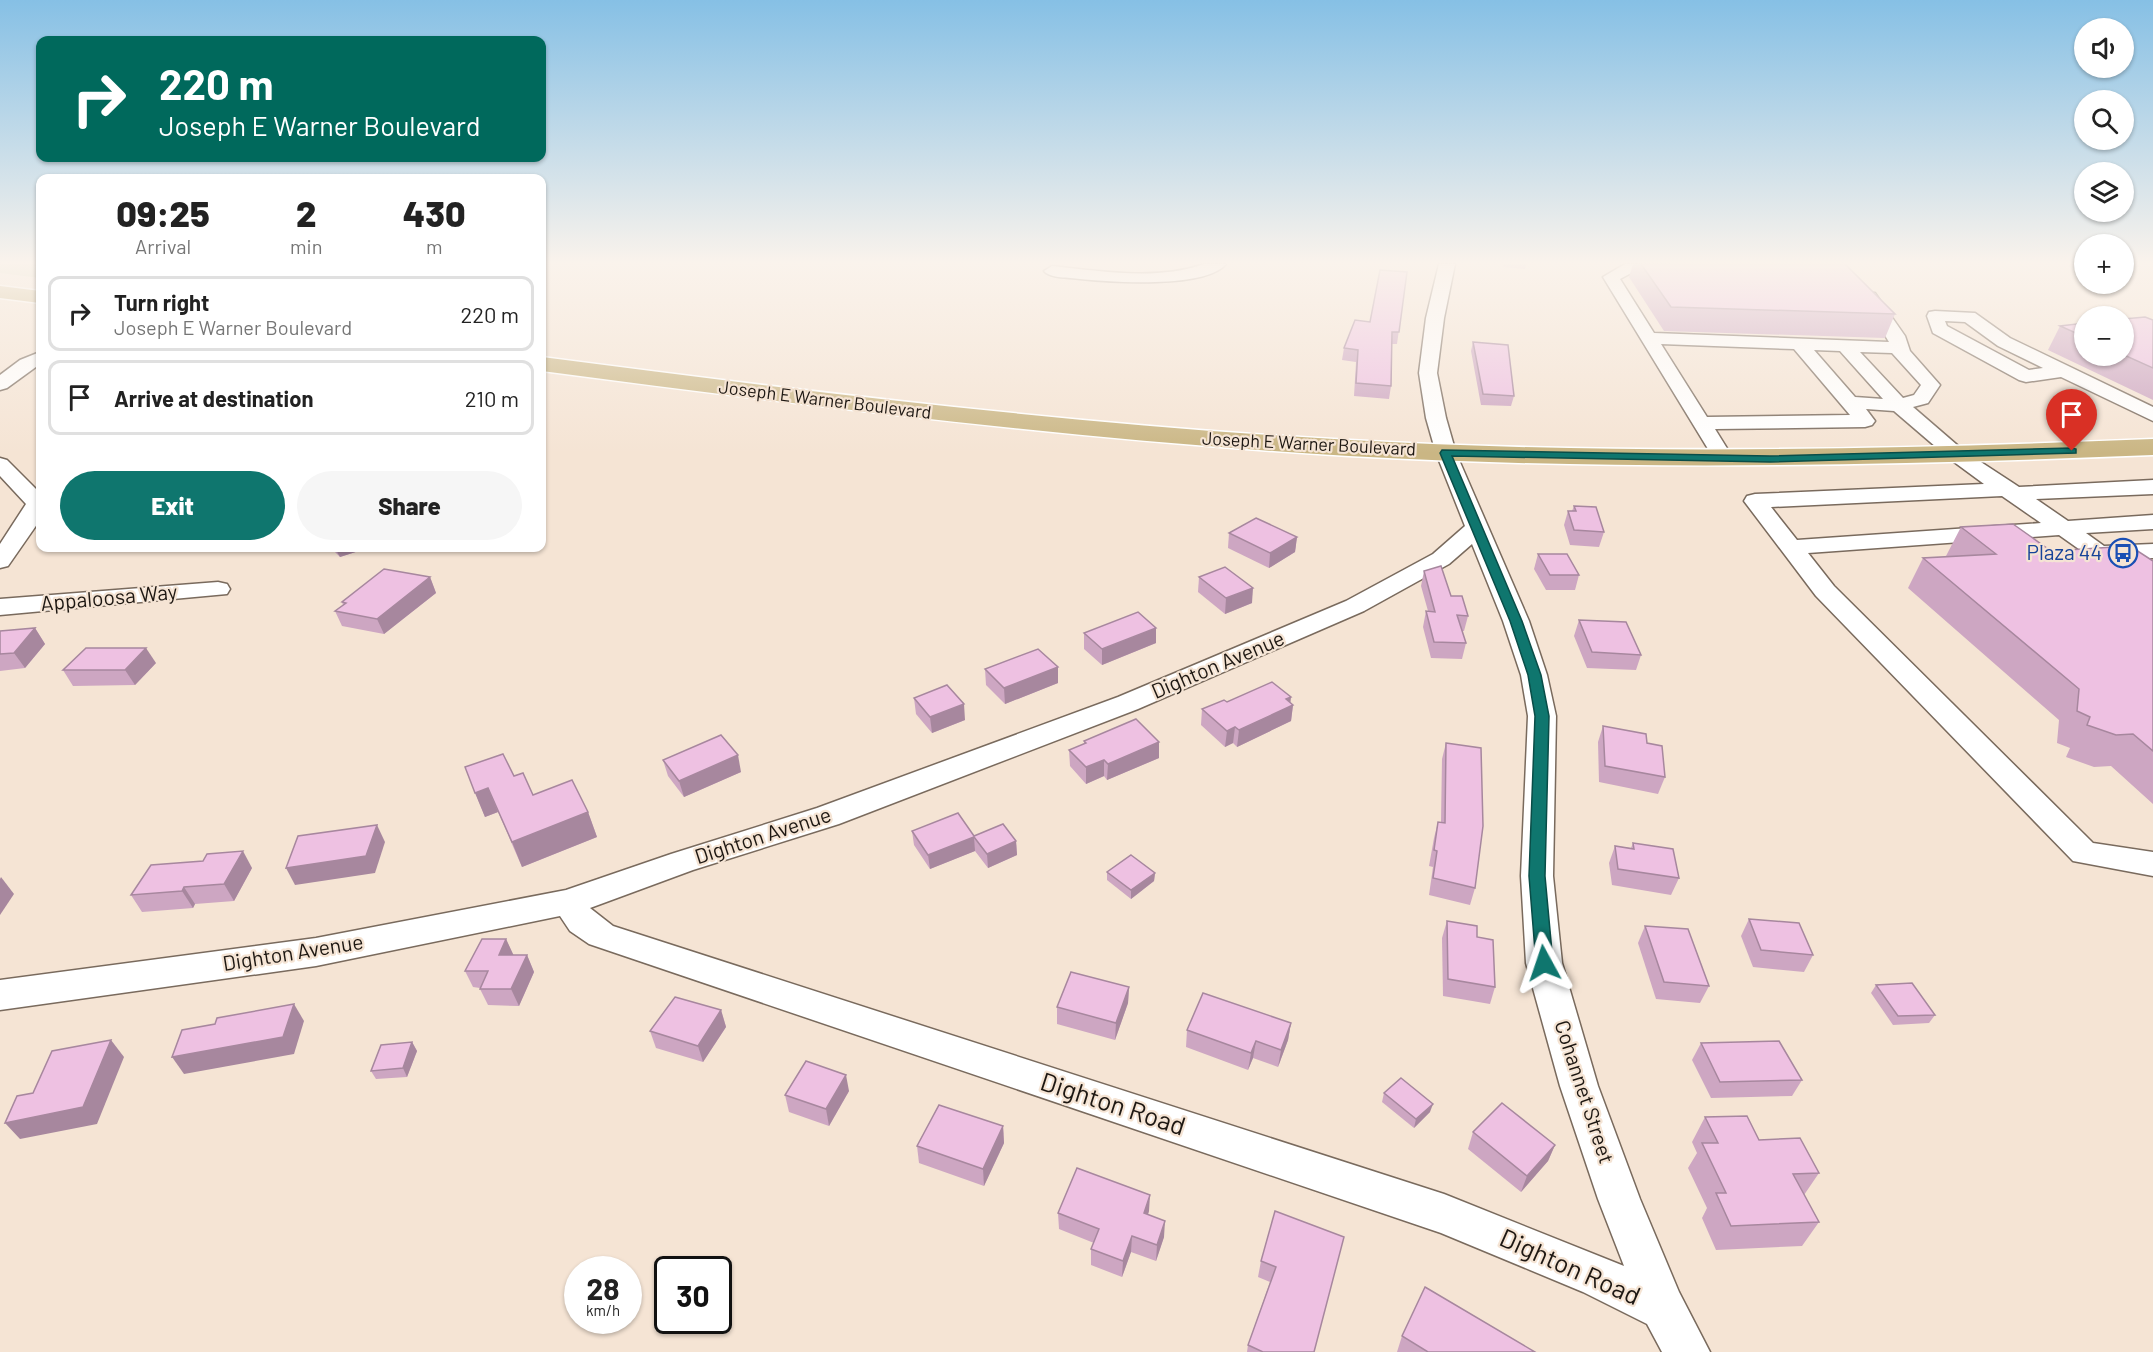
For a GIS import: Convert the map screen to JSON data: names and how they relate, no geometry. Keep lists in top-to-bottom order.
{
  "streets": {
    "main road": ["Joseph E Warner Boulevard"],
    "street": [
      "Appaloosa Way",
      "Dighton Avenue",
      "Cohannet Street",
      "Dighton Road"
    ]
  },
  "crossings": [
    ["Joseph E Warner Boulevard", "Cohannet Street"],
    ["Dighton Avenue", "Cohannet Street"],
    ["Dighton Avenue", "Dighton Road"],
    ["Cohannet Street", "Dighton Road"]
  ],
  "places": {
    "bus stop": ["Plaza 44"]
  },
  "page": {
    "map_buttons": ["+", "−"],
    "turn": ["220 m", "Joseph E Warner Boulevard"],
    "eta": [
      "09:25",
      "Arrival",
      "2",
      "min",
      "430",
      "m"
    ],
    "list": [
      {
        "name": "Turn right",
        "note": "Joseph E Warner Boulevard",
        "value": "220 m"
      },
      {
        "name": "Arrive at destination",
        "value": "210 m"
      }
    ],
    "buttons": ["Exit", "Share"],
    "speed": "28 km/h",
    "limit": "30"
  }
}
